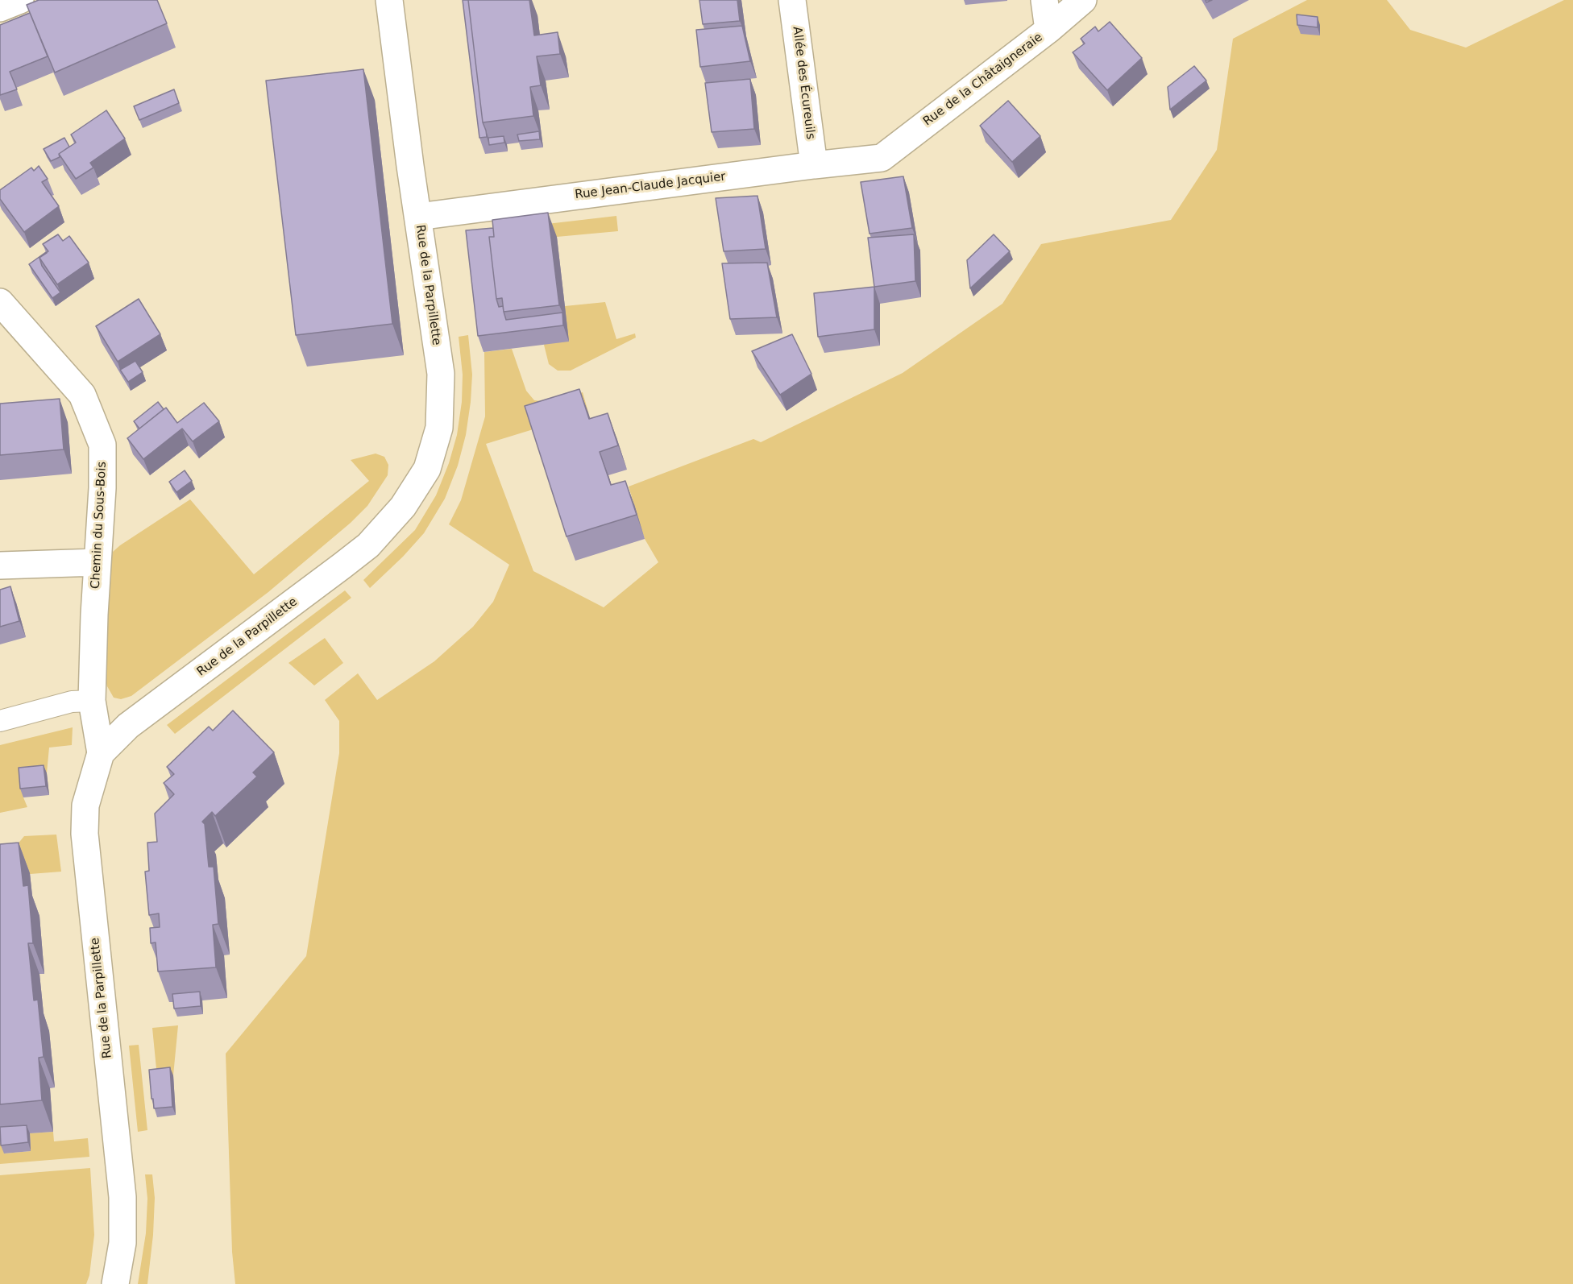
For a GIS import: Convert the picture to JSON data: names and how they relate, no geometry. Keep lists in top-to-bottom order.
{
  "streets": {
    "street": [
      "Rue de la Châtaigneraie",
      "Allée des Écureuils",
      "Rue Jean-Claude Jacquier",
      "Rue de la Parpillette",
      "Chemin du Sous-Bois"
    ]
  },
  "crossings": [
    ["Rue de la Châtaigneraie", "Rue Jean-Claude Jacquier"],
    ["Allée des Écureuils", "Rue Jean-Claude Jacquier"],
    ["Rue Jean-Claude Jacquier", "Rue de la Parpillette"],
    ["Rue de la Parpillette", "Chemin du Sous-Bois"]
  ]
}
